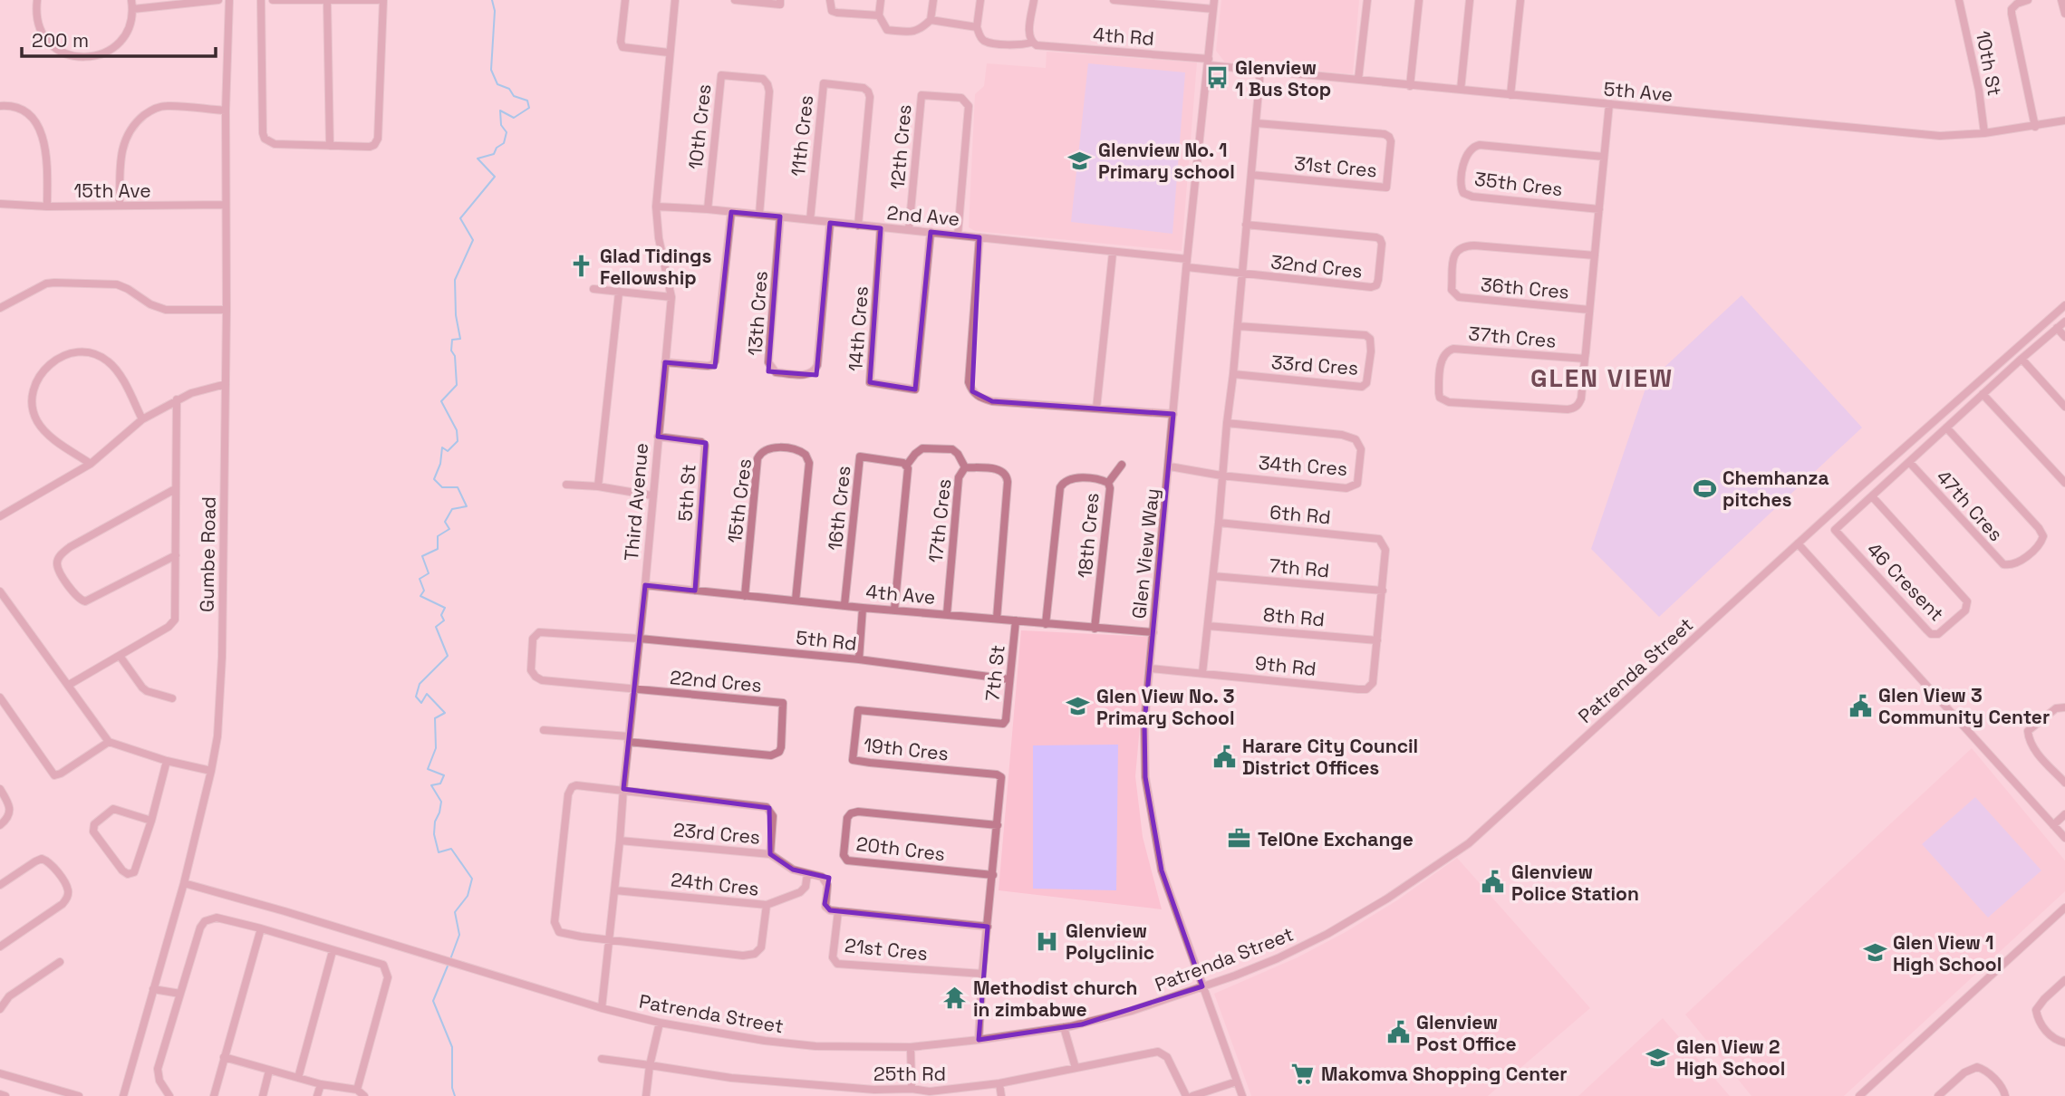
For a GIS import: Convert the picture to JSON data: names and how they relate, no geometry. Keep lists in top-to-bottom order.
{
  "streets": {
    "street": [
      "4th Rd",
      "10th St",
      "5th Ave",
      "10th Cres",
      "11th Cres",
      "12th Cres",
      "31st Cres",
      "35th Cres",
      "15th Ave",
      "2nd Ave",
      "32nd Cres",
      "36th Cres",
      "13th Cres",
      "14th Cres",
      "37th Cres",
      "33rd Cres",
      "34th Cres",
      "5th St",
      "15th Cres",
      "Third Avenue",
      "47th Cres",
      "16th Cres",
      "6th Rd",
      "17th Cres",
      "18th Cres",
      "Glen View Way",
      "Gumbe Road",
      "7th Rd",
      "46 Cresent",
      "4th Ave",
      "8th Rd",
      "5th Rd",
      "9th Rd",
      "Patrenda Street",
      "7th St",
      "22nd Cres",
      "19th Cres",
      "23rd Cres",
      "20th Cres",
      "24th Cres",
      "21st Cres",
      "25th Rd"
    ]
  },
  "crossings": [
    ["4th Rd", "5th Ave"],
    ["4th Rd", "Glen View Way"],
    ["10th St", "5th Ave"],
    ["5th Ave", "Glen View Way"],
    ["10th Cres", "2nd Ave"],
    ["11th Cres", "2nd Ave"],
    ["12th Cres", "2nd Ave"],
    ["15th Ave", "Gumbe Road"],
    ["2nd Ave", "32nd Cres"],
    ["2nd Ave", "13th Cres"],
    ["2nd Ave", "14th Cres"],
    ["2nd Ave", "Third Avenue"],
    ["2nd Ave", "Glen View Way"],
    ["32nd Cres", "Glen View Way"],
    ["34th Cres", "Glen View Way"],
    ["5th St", "Third Avenue"],
    ["5th St", "4th Ave"],
    ["15th Cres", "4th Ave"],
    ["Third Avenue", "4th Ave"],
    ["Third Avenue", "5th Rd"],
    ["Third Avenue", "Patrenda Street"],
    ["Third Avenue", "22nd Cres"],
    ["Third Avenue", "23rd Cres"],
    ["Third Avenue", "24th Cres"],
    ["16th Cres", "4th Ave"],
    ["6th Rd", "7th Rd"],
    ["17th Cres", "4th Ave"],
    ["18th Cres", "4th Ave"],
    ["Glen View Way", "4th Ave"],
    ["Glen View Way", "9th Rd"],
    ["Glen View Way", "Patrenda Street"],
    ["Gumbe Road", "Patrenda Street"],
    ["4th Ave", "7th St"],
    ["8th Rd", "9th Rd"],
    ["5th Rd", "7th St"],
    ["5th Rd", "22nd Cres"],
    ["7th St", "19th Cres"],
    ["19th Cres", "20th Cres"],
    ["23rd Cres", "24th Cres"]
  ],
  "districts": ["GLEN VIEW"],
  "places": {
    "bus stop": ["Glenview 1 Bus Stop"],
    "school or university": [
      "Glenview No. 1 Primary school",
      "Glen View No. 3 Primary School",
      "Glen View 1 High School",
      "Glen View 2 High School"
    ],
    "church": ["Glad Tidings Fellowship"],
    "sports": ["Chemhanza pitches"],
    "public building": [
      "Glen View 3 Community Center",
      "Harare City Council District Offices",
      "Glenview Police Station",
      "Glenview Post Office"
    ],
    "office": ["TelOne Exchange"],
    "hospital": ["Glenview Polyclinic"],
    "temple": ["Methodist church in zimbabwe"],
    "supermarket": ["Makomva Shopping Center"]
  },
  "scale_bar": "200 m"
}
